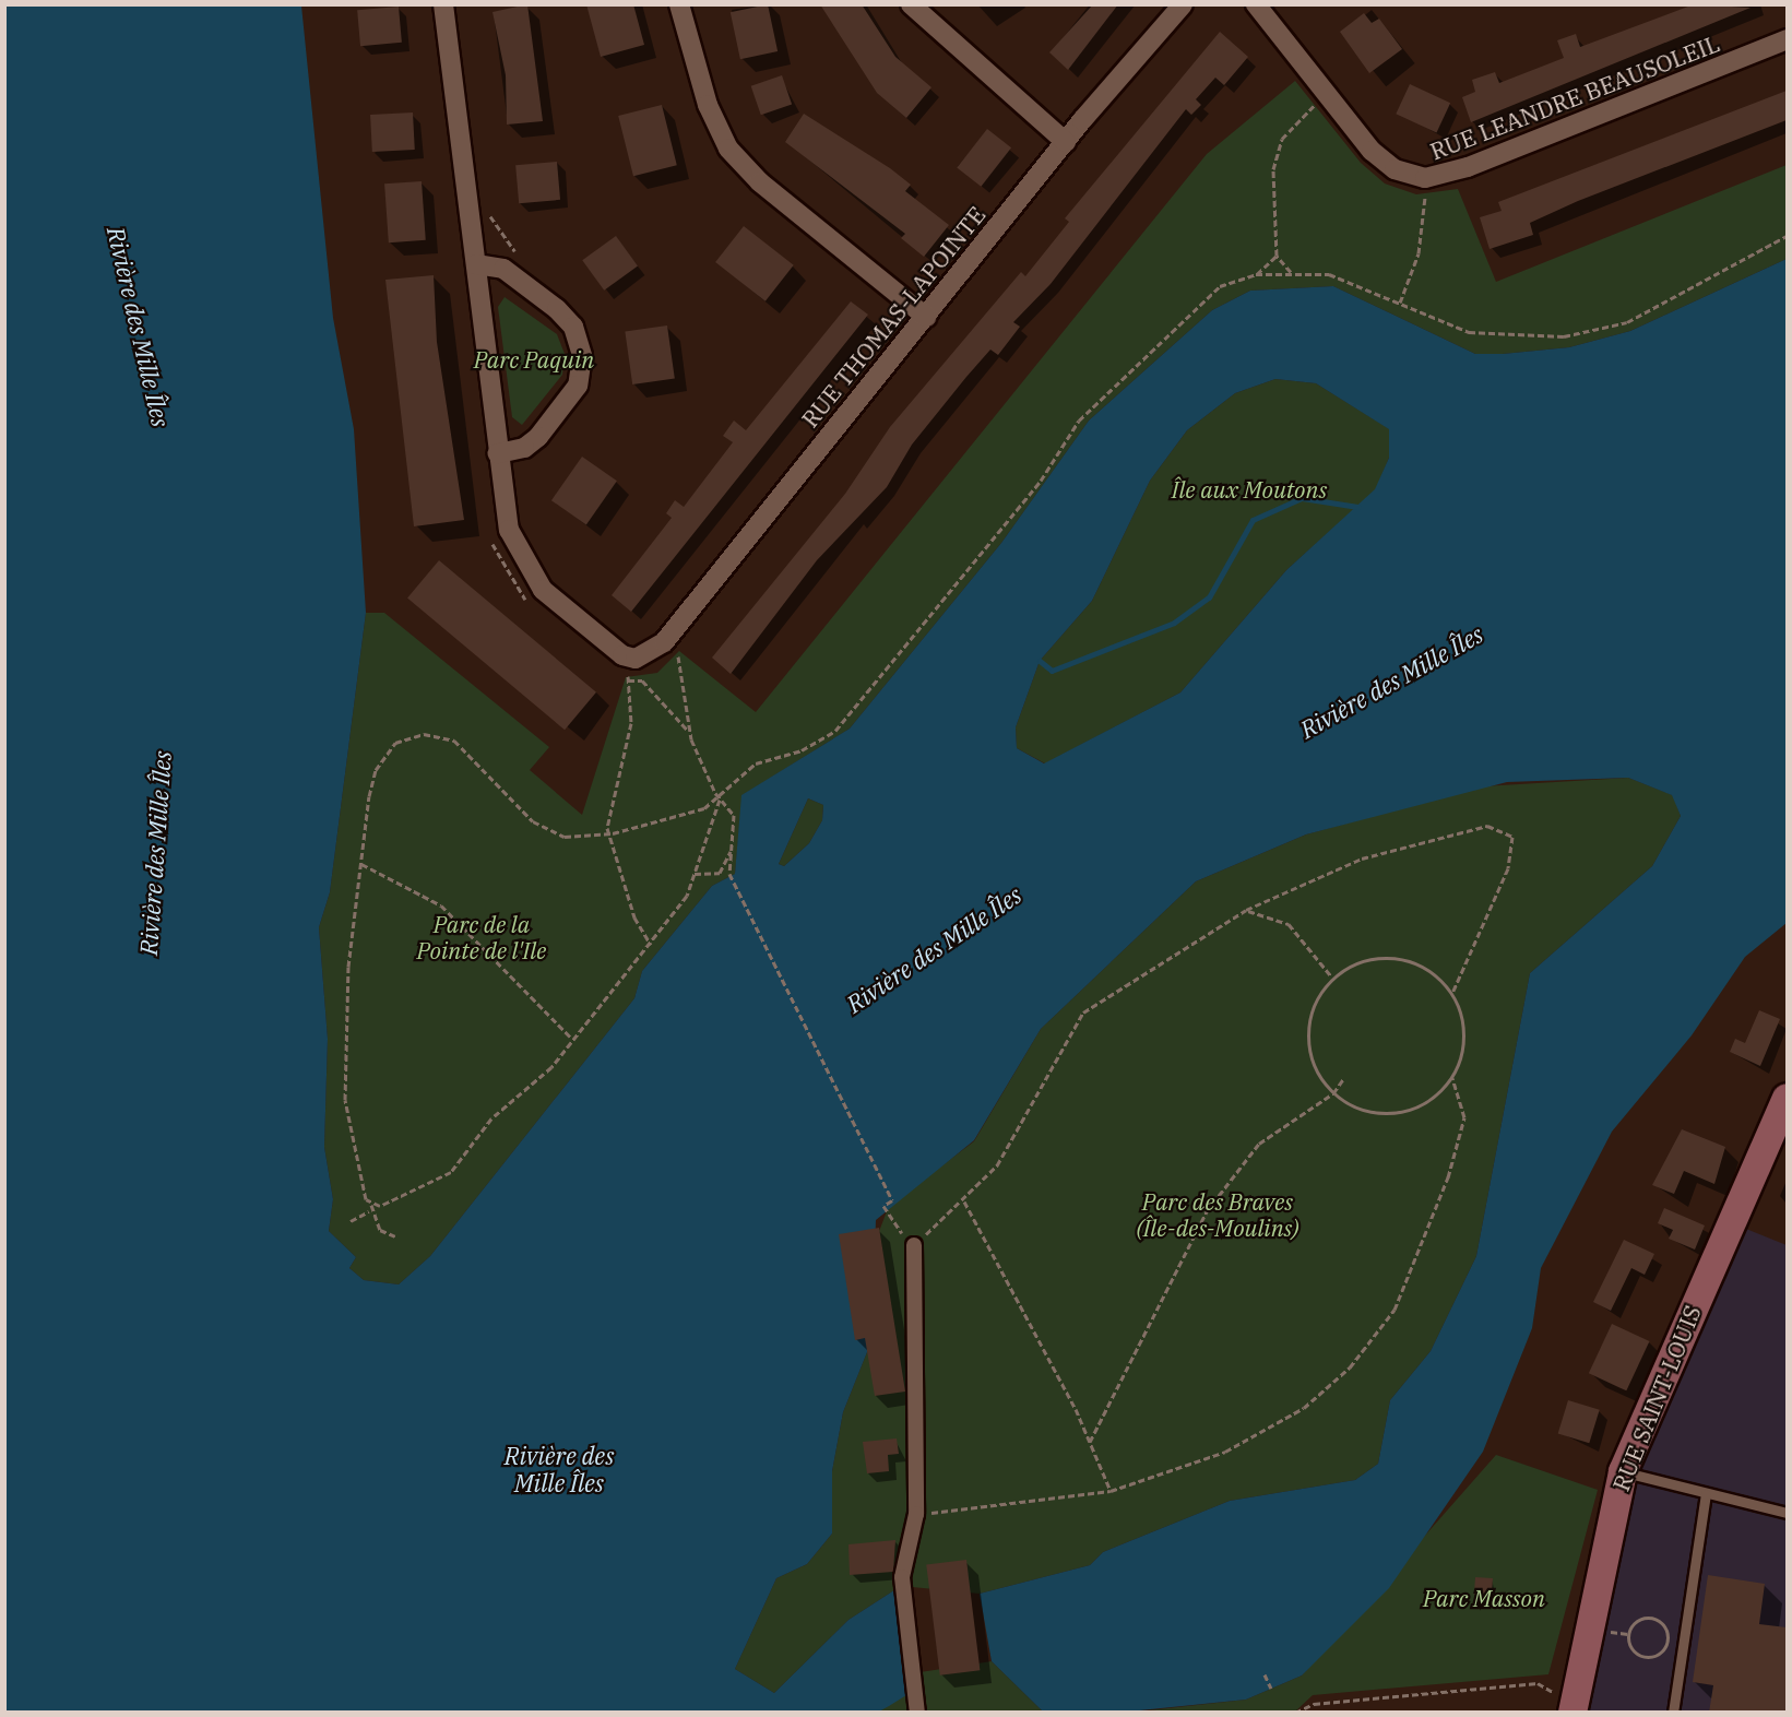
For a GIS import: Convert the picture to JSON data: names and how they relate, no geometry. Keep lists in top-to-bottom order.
{
  "streets": {
    "main road": ["RUE SAINT-LOUIS"],
    "street": ["RUE LEANDRE BEAUSOLEIL", "RUE THOMAS-LAPOINTE"]
  },
  "water": ["Rivière des Mille Îles"],
  "parks": [
    "Parc Paquin",
    "Île aux Moutons",
    "Parc de la Pointe de l'Ile",
    "Parc des Braves (Île-des-Moulins)",
    "Parc Masson"
  ]
}
